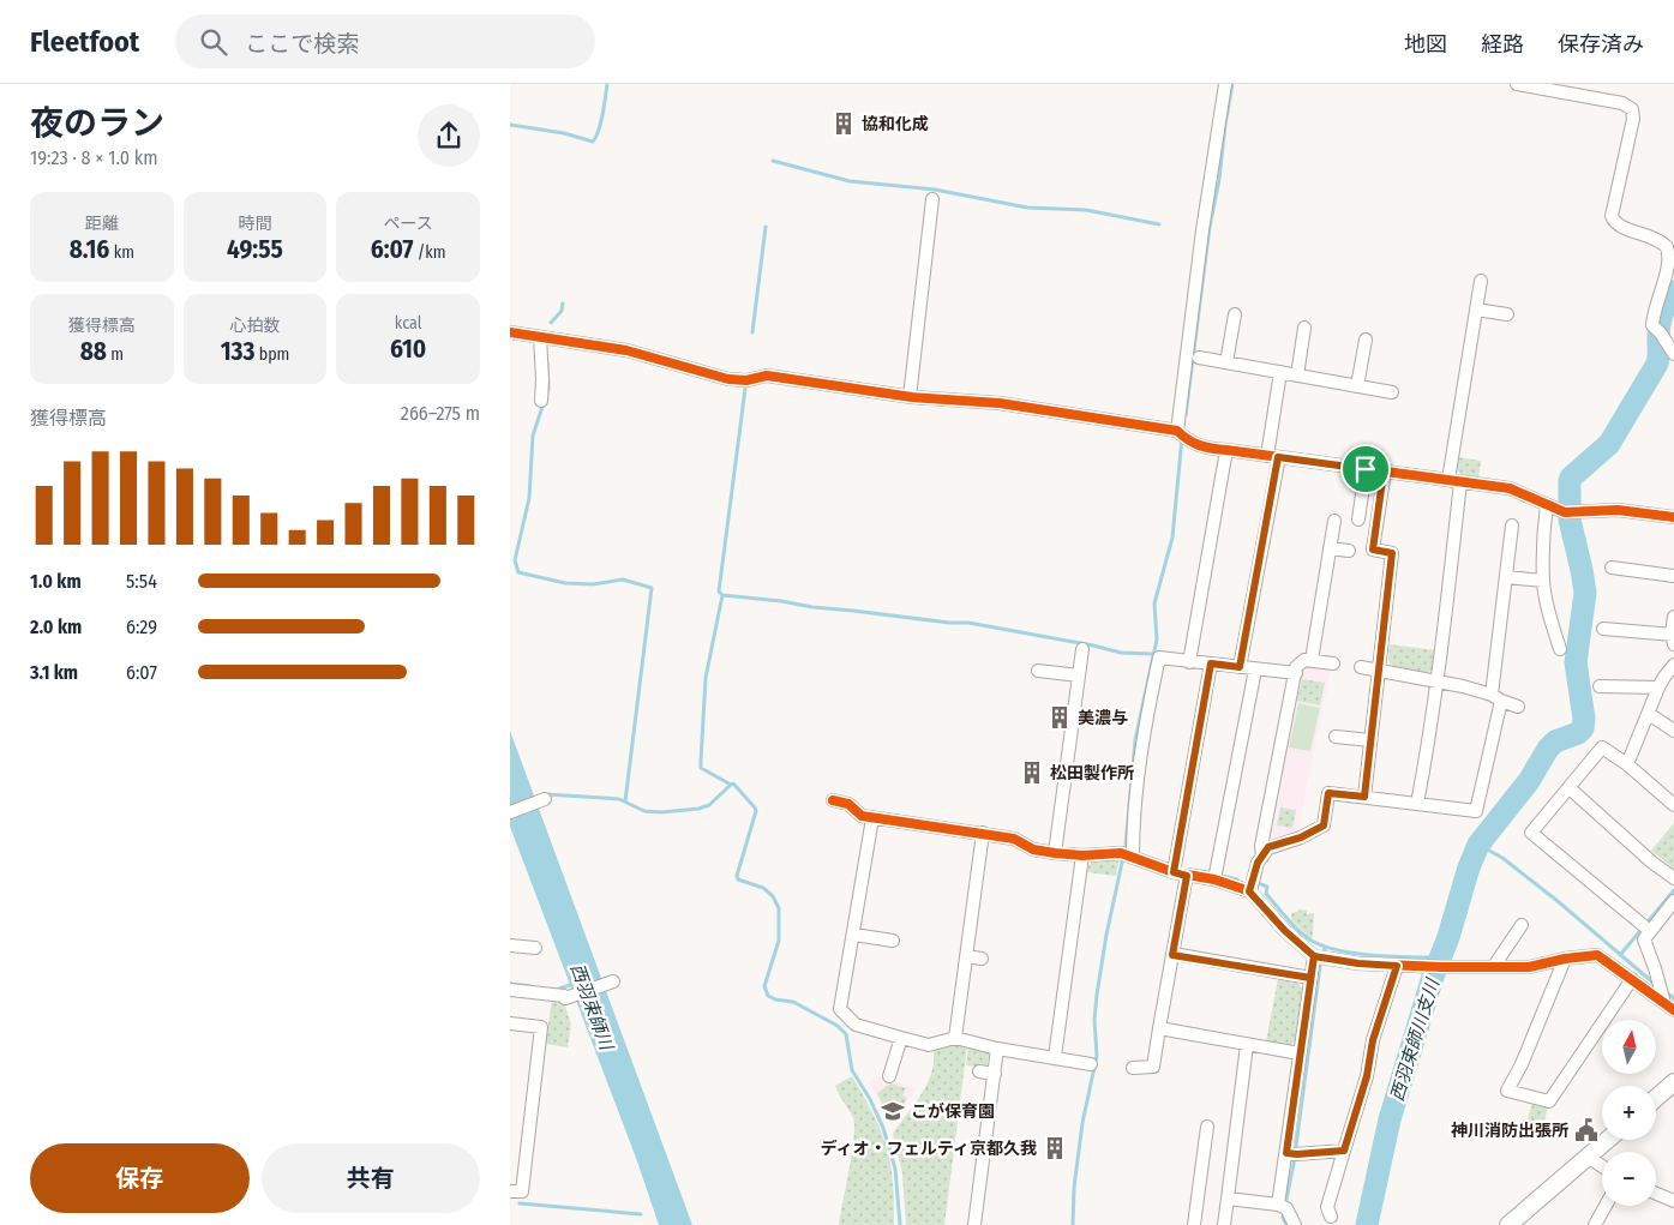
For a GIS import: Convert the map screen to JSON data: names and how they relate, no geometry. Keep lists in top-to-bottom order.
{
  "water": ["西羽束師川", "西羽束師川支川"],
  "places": {
    "building": [
      "協和化成",
      "美濃与",
      "松田製作所",
      "ディオ・フェルティ京都久我"
    ],
    "school or university": ["こが保育園"],
    "public building": ["神川消防出張所"]
  },
  "north": "top",
  "page": {
    "header": "Fleetfoot",
    "search": "ここで検索",
    "nav": ["地図", "経路", "保存済み"],
    "heading": ["夜のラン", "19:23 · 8 × 1.0 km"],
    "stats": [
      ["距離", "8.16 km"],
      ["時間", "49:55"],
      ["ペース", "6:07 /km"],
      ["獲得標高", "88 m"],
      ["心拍数", "133 bpm"],
      ["kcal", "610"]
    ],
    "chart": ["獲得標高", "266–275 m"],
    "list": [
      {
        "name": "1.0 km",
        "note": "5:54"
      },
      {
        "name": "2.0 km",
        "note": "6:29"
      },
      {
        "name": "3.1 km",
        "note": "6:07"
      }
    ],
    "map_buttons": ["+", "−"],
    "buttons": ["保存", "共有"]
  }
}
